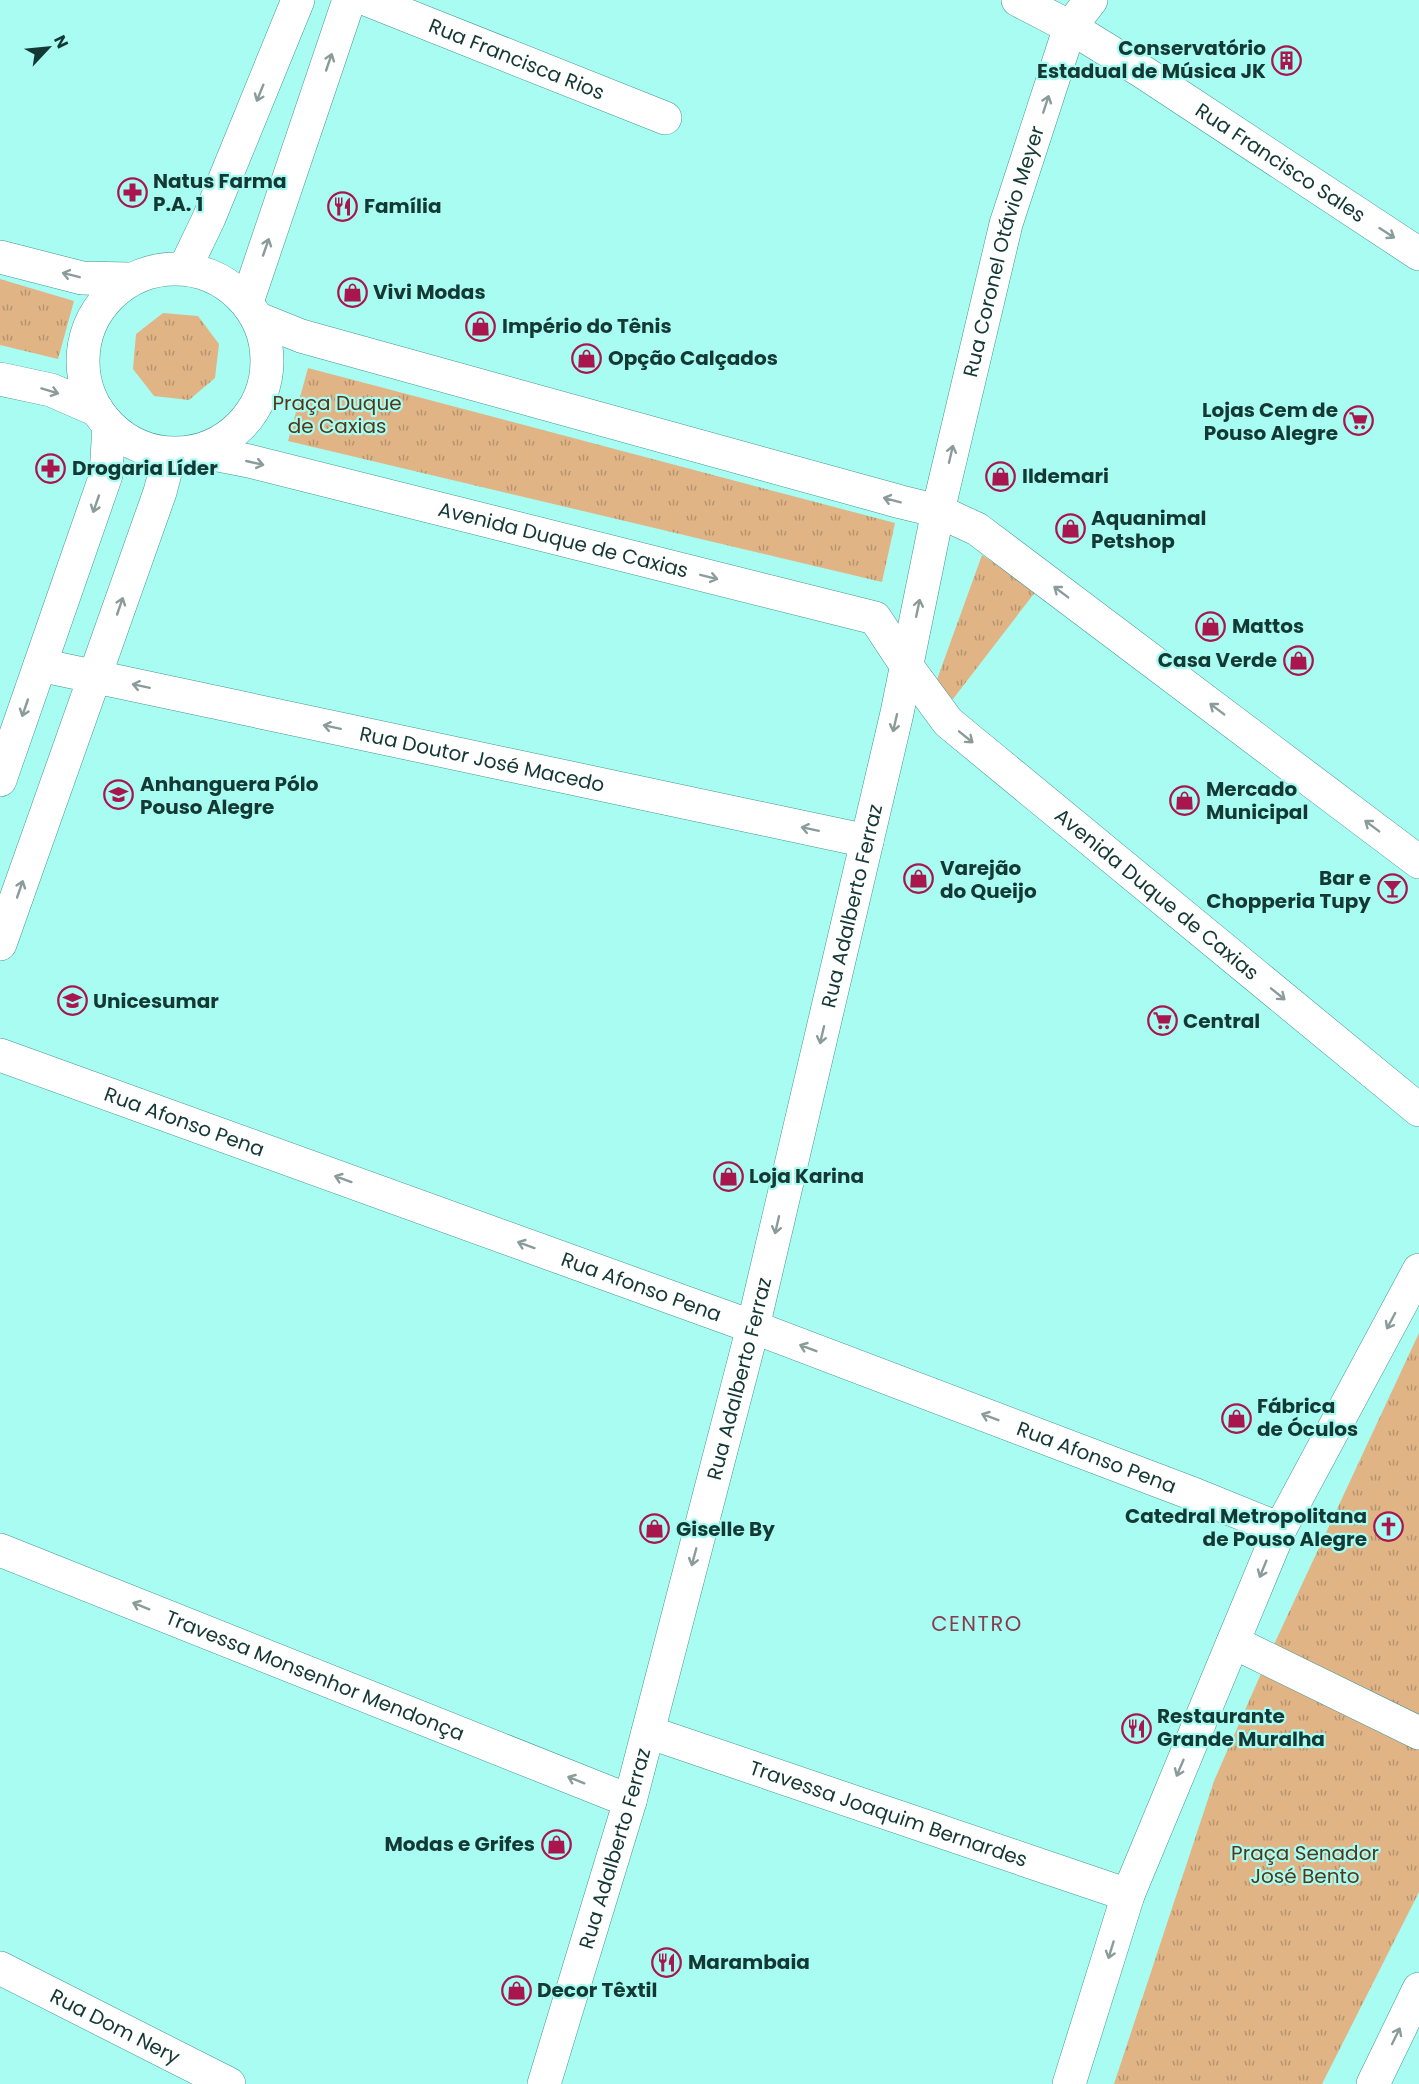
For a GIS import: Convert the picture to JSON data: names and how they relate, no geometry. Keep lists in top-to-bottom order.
{
  "streets": {
    "street": [
      "Rua Francisca Rios",
      "Rua Francisco Sales",
      "Rua Coronel Otávio Meyer",
      "Avenida Duque de Caxias",
      "Rua Doutor José Macedo",
      "Rua Adalberto Ferraz",
      "Rua Afonso Pena",
      "Travessa Monsenhor Mendonça",
      "Travessa Joaquim Bernardes",
      "Rua Dom Nery"
    ]
  },
  "crossings": [
    ["Rua Francisco Sales", "Rua Coronel Otávio Meyer"],
    ["Avenida Duque de Caxias", "Rua Adalberto Ferraz"],
    ["Rua Doutor José Macedo", "Rua Adalberto Ferraz"],
    ["Rua Adalberto Ferraz", "Rua Afonso Pena"],
    ["Rua Adalberto Ferraz", "Travessa Monsenhor Mendonça"],
    ["Rua Adalberto Ferraz", "Travessa Joaquim Bernardes"]
  ],
  "one_way": [
    "Rua Francisco Sales",
    "Rua Coronel Otávio Meyer",
    "Rua Doutor José Macedo",
    "Rua Adalberto Ferraz",
    "Rua Afonso Pena",
    "Travessa Monsenhor Mendonça"
  ],
  "districts": ["CENTRO"],
  "parks": ["Praça Duque de Caxias", "Praça Senador José Bento"],
  "places": {
    "building": ["Conservatório Estadual de Música JK"],
    "pharmacy": ["Natus Farma P.A. 1", "Drogaria Líder"],
    "restaurant": ["Família", "Restaurante Grande Muralha", "Marambaia"],
    "shop": [
      "Vivi Modas",
      "Império do Tênis",
      "Opção Calçados",
      "Ildemari",
      "Aquanimal Petshop",
      "Mattos",
      "Casa Verde",
      "Mercado Municipal",
      "Varejão do Queijo",
      "Loja Karina",
      "Fábrica de Óculos",
      "Giselle By",
      "Modas e Grifes",
      "Decor Têxtil"
    ],
    "supermarket": ["Lojas Cem de Pouso Alegre", "Central"],
    "school or university": ["Anhanguera Pólo Pouso Alegre", "Unicesumar"],
    "bar": ["Bar e Chopperia Tupy"],
    "church": ["Catedral Metropolitana de Pouso Alegre"]
  },
  "north": "top right"
}
